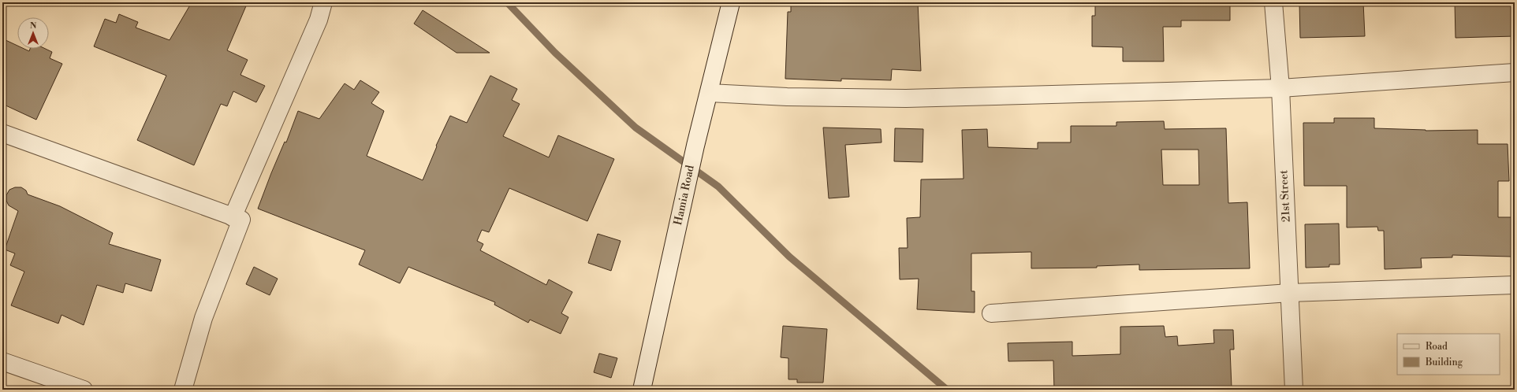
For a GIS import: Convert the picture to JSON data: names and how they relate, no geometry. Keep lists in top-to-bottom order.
{
  "streets": {
    "street": ["Hamia Road", "21st Street"]
  },
  "legend": ["Road", "Building"],
  "north": "top"
}
